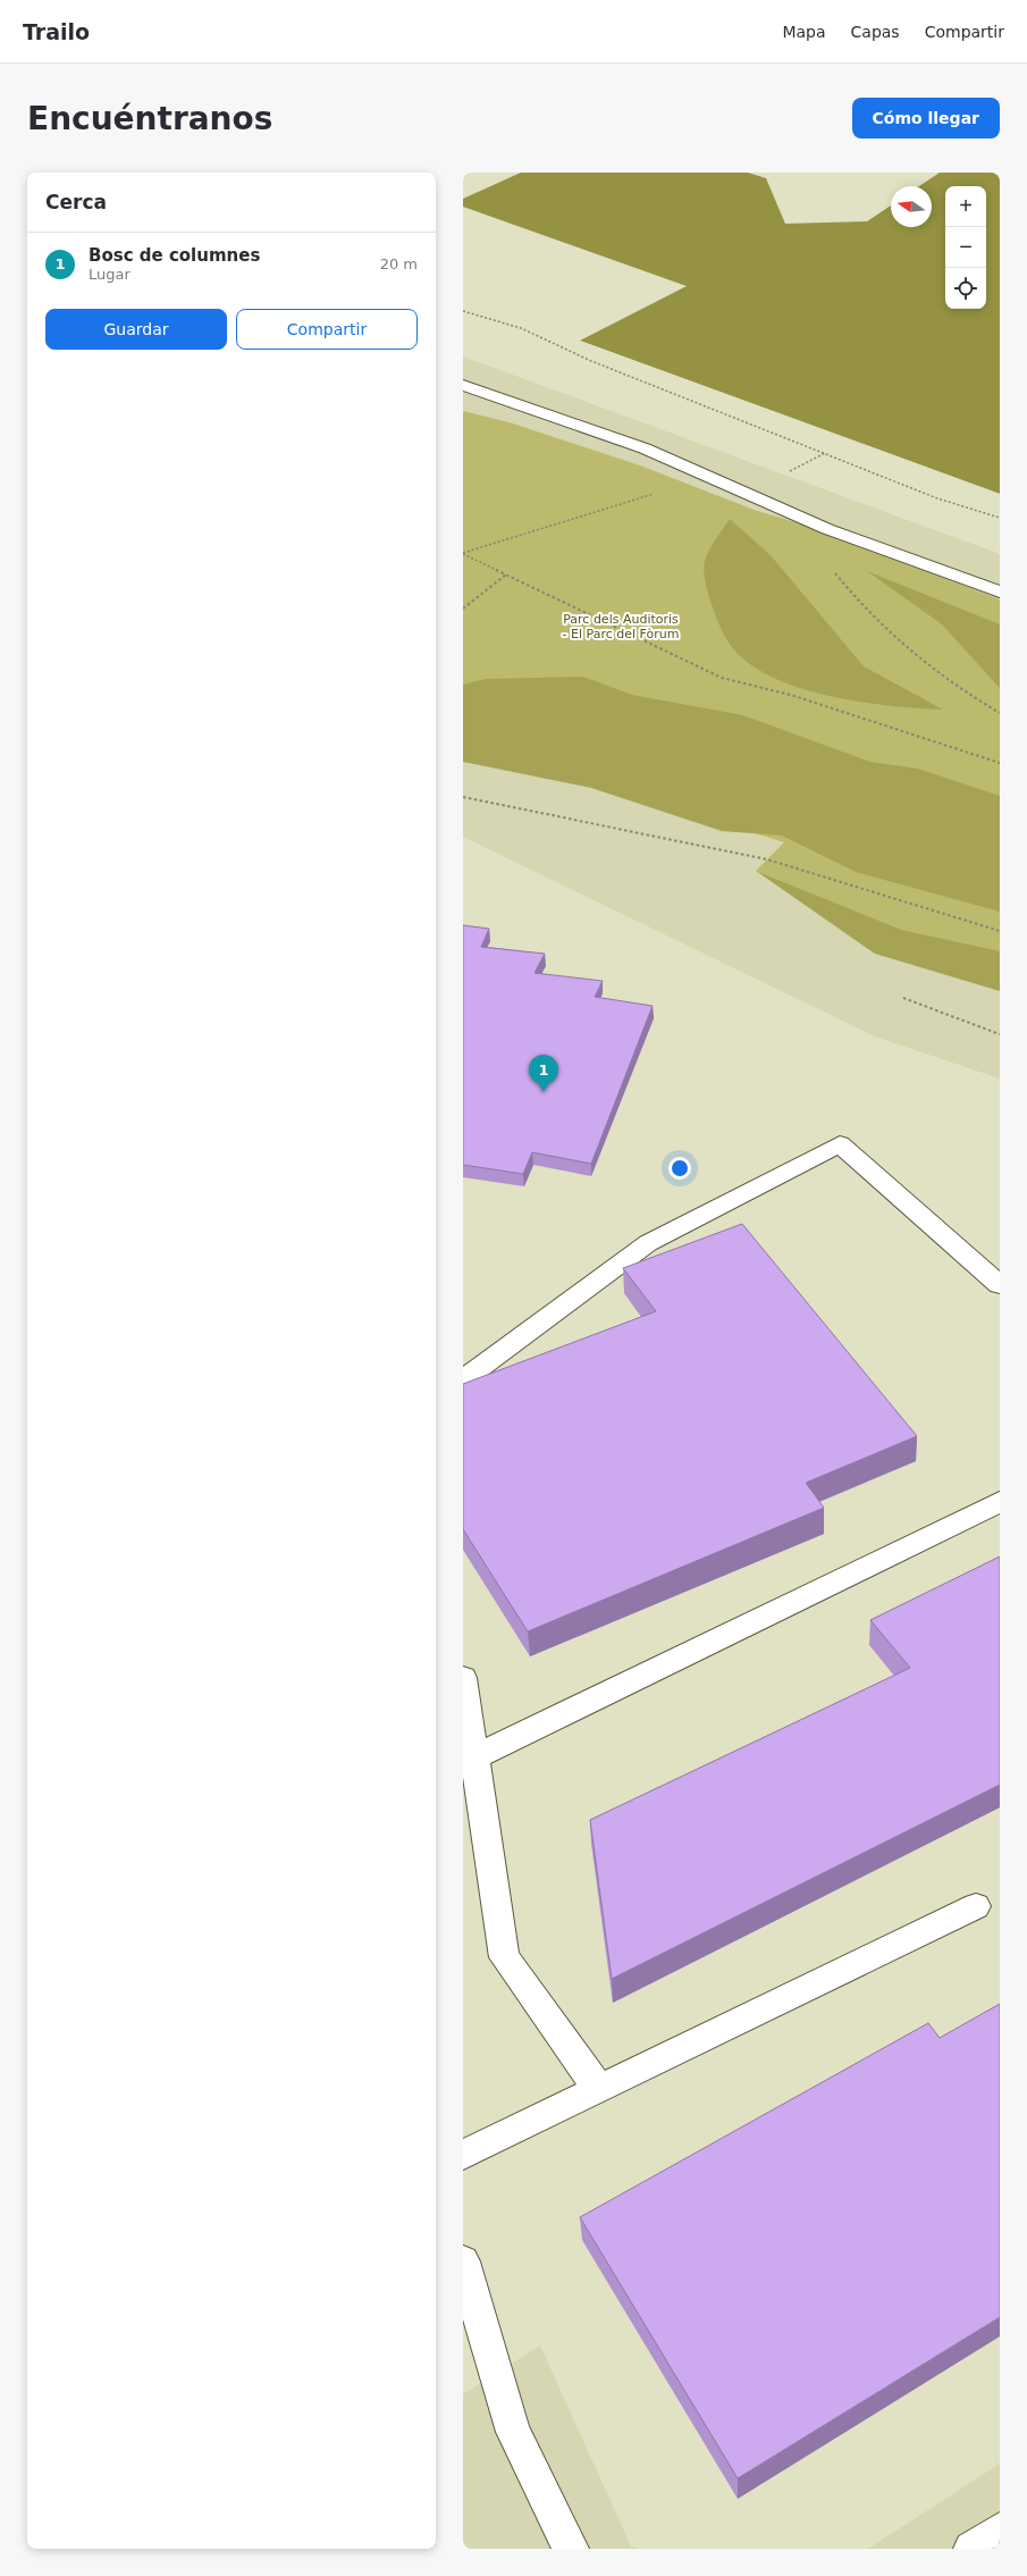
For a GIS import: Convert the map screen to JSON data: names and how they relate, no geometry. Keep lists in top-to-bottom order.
{
  "parks": ["Parc dels Auditoris - El Parc del Fòrum"],
  "north": "left",
  "page": {
    "header": "Trailo",
    "nav": ["Mapa", "Capas", "Compartir"],
    "buttons": [
      "Cómo llegar",
      ["Guardar", "Compartir"]
    ],
    "title": "Encuéntranos",
    "heading": "Cerca",
    "map_buttons": ["+", "−"],
    "list": [
      {
        "mark": "1",
        "name": "Bosc de columnes",
        "note": "Lugar",
        "value": "20 m"
      }
    ],
    "pins": "1"
  }
}
